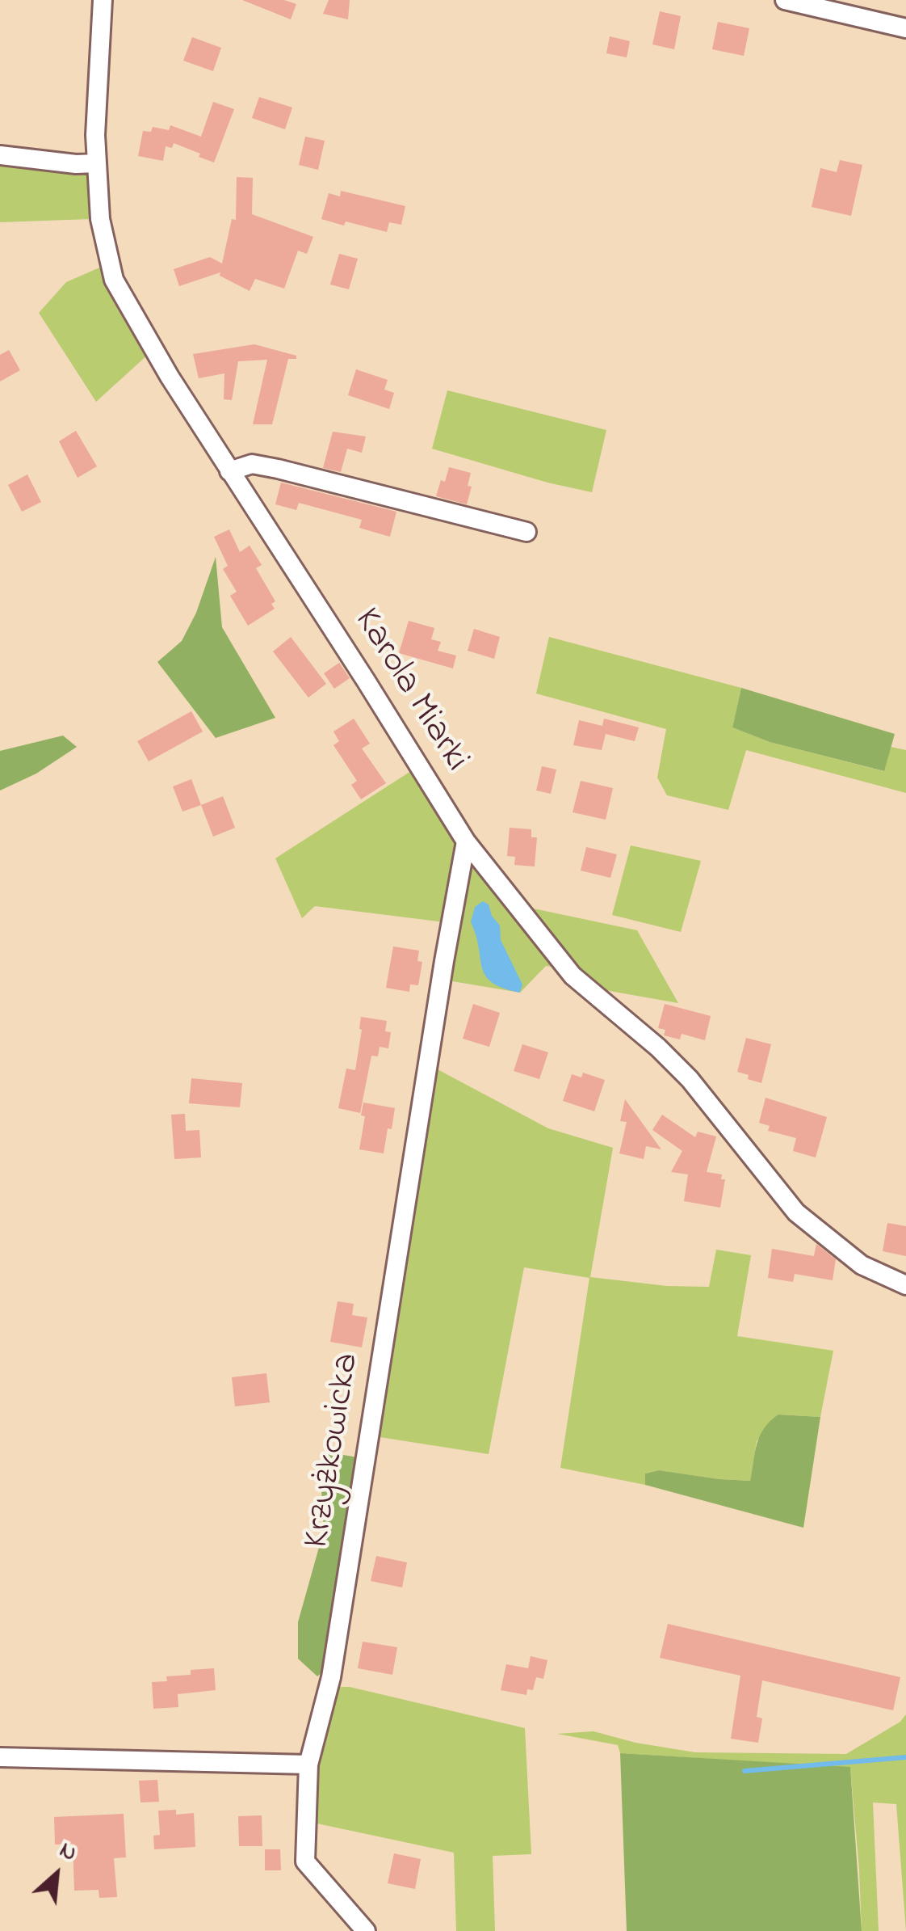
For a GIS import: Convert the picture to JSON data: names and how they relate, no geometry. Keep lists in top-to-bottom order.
{
  "streets": {
    "street": ["Karola Miarki", "Krzyżkowicka"]
  },
  "crossings": [
    ["Karola Miarki", "Krzyżkowicka"]
  ],
  "north": "top right"
}
